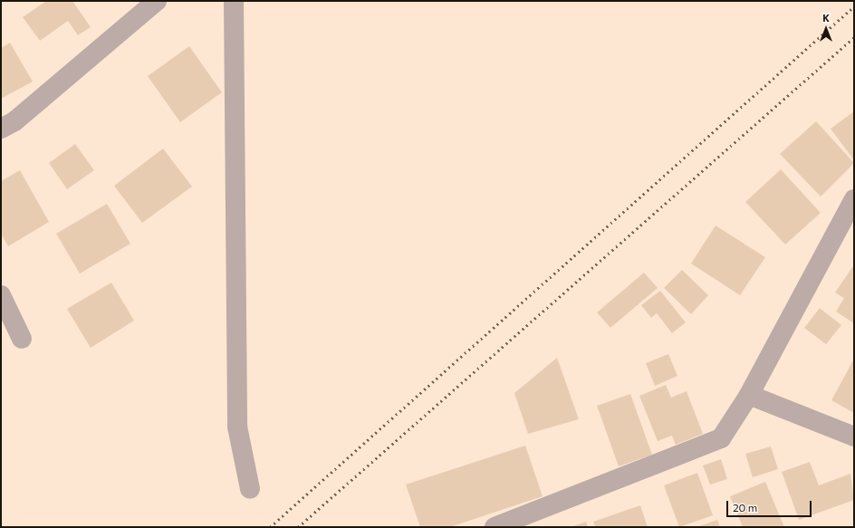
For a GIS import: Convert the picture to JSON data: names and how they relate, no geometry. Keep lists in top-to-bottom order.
{
  "scale_bar": "20 m",
  "north": "top"
}
